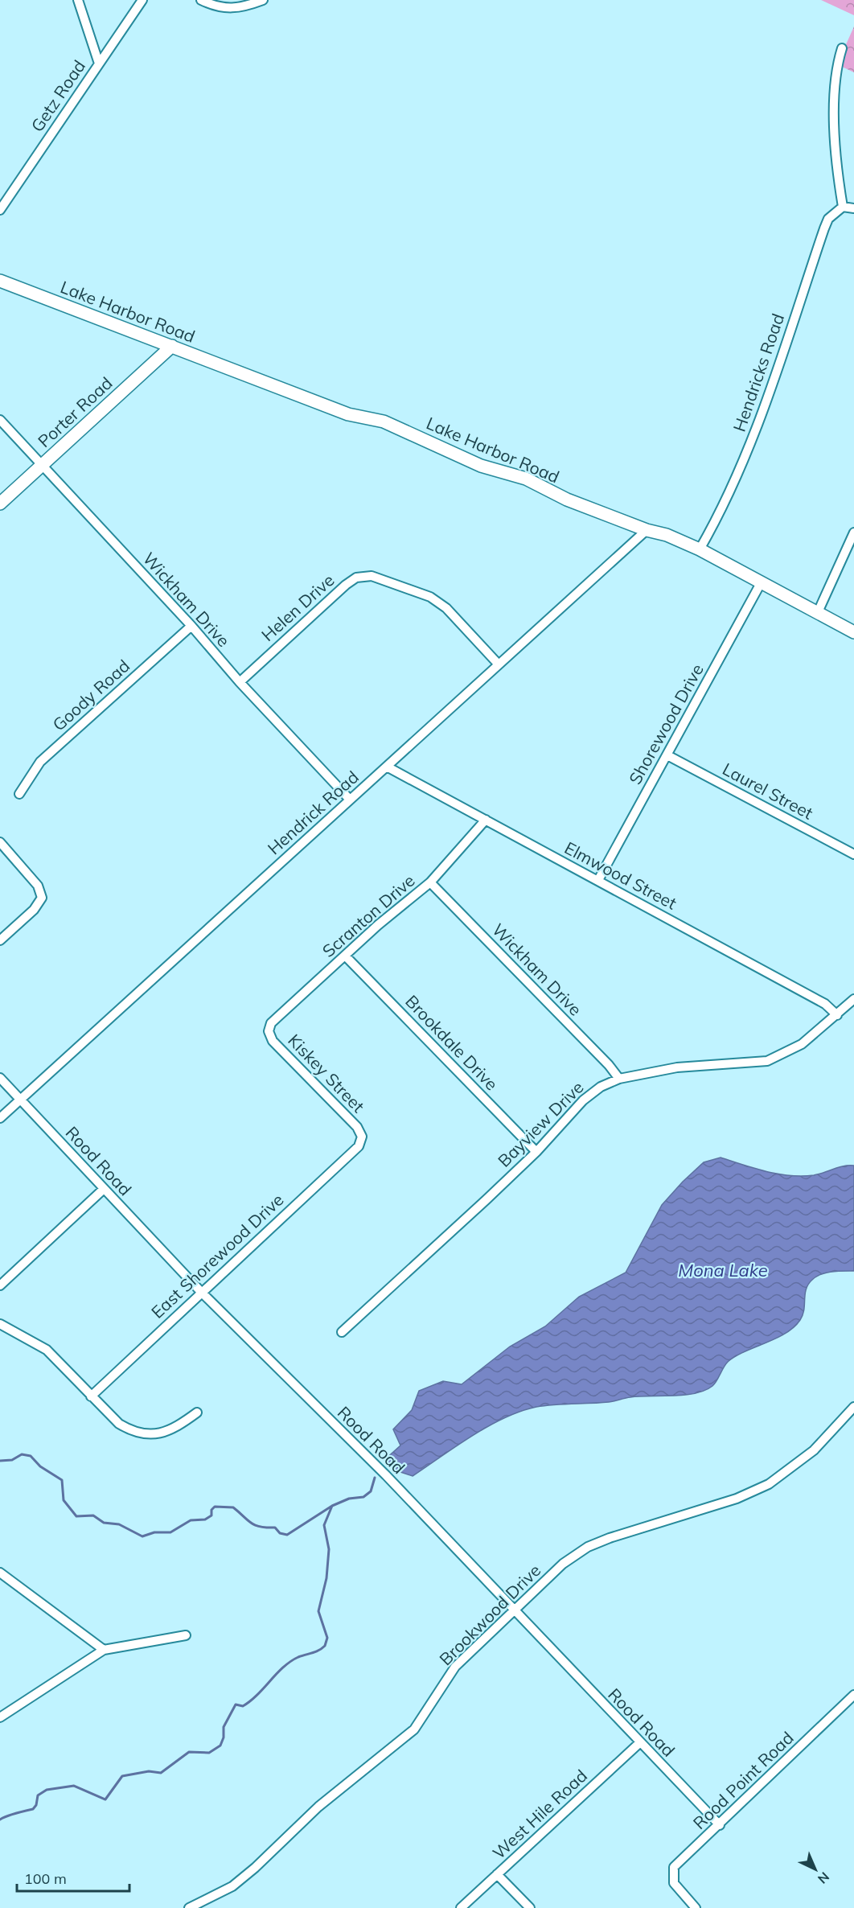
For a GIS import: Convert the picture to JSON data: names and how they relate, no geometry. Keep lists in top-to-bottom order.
{
  "streets": {
    "street": [
      "Getz Road",
      "Lake Harbor Road",
      "Hendricks Road",
      "Porter Road",
      "Wickham Drive",
      "Helen Drive",
      "Goody Road",
      "Shorewood Drive",
      "Laurel Street",
      "Hendrick Road",
      "Elmwood Street",
      "Scranton Drive",
      "Brookdale Drive",
      "Kiskey Street",
      "Bayview Drive",
      "Rood Road",
      "East Shorewood Drive",
      "Brookwood Drive",
      "Rood Point Road",
      "West Hile Road"
    ]
  },
  "crossings": [
    ["Lake Harbor Road", "Hendricks Road"],
    ["Lake Harbor Road", "Porter Road"],
    ["Lake Harbor Road", "Shorewood Drive"],
    ["Lake Harbor Road", "Hendrick Road"],
    ["Porter Road", "Wickham Drive"],
    ["Wickham Drive", "Helen Drive"],
    ["Wickham Drive", "Goody Road"],
    ["Wickham Drive", "Hendrick Road"],
    ["Wickham Drive", "Scranton Drive"],
    ["Wickham Drive", "Bayview Drive"],
    ["Helen Drive", "Hendrick Road"],
    ["Shorewood Drive", "Laurel Street"],
    ["Shorewood Drive", "Elmwood Street"],
    ["Hendrick Road", "Elmwood Street"],
    ["Hendrick Road", "Rood Road"],
    ["Elmwood Street", "Scranton Drive"],
    ["Elmwood Street", "Bayview Drive"],
    ["Scranton Drive", "Brookdale Drive"],
    ["Scranton Drive", "Kiskey Street"],
    ["Brookdale Drive", "Bayview Drive"],
    ["Kiskey Street", "East Shorewood Drive"],
    ["Rood Road", "East Shorewood Drive"],
    ["Rood Road", "Brookwood Drive"],
    ["Rood Road", "Rood Point Road"],
    ["Rood Road", "West Hile Road"]
  ],
  "water": ["Mona Lake"],
  "scale_bar": "100 m",
  "north": "bottom right"
}
